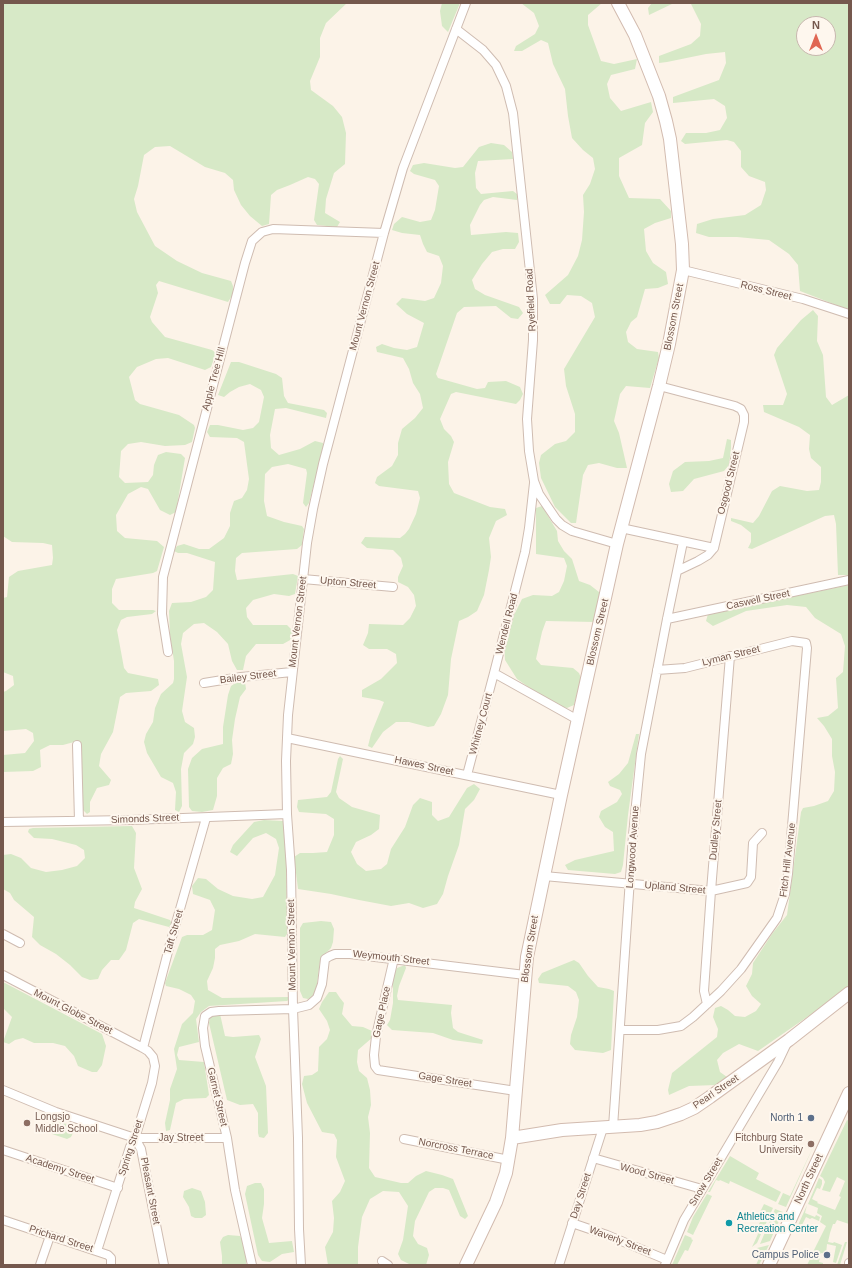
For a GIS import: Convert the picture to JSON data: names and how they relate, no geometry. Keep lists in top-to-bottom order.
{
  "streets": {
    "street": [
      "Ross Street",
      "Ryefield Road",
      "Mount Vernon Street",
      "Blossom Street",
      "Apple Tree Hill",
      "Osgood Street",
      "Upton Street",
      "Caswell Street",
      "Wendell Road",
      "Lyman Street",
      "Bailey Street",
      "Whitney Court",
      "Hawes Street",
      "Simonds Street",
      "Dudley Street",
      "Longwood Avenue",
      "Fitch Hill Avenue",
      "Upland Street",
      "Taft Street",
      "Weymouth Street",
      "Mount Globe Street",
      "Gage Place",
      "Gage Street",
      "Pearl Street",
      "Garnet Street",
      "Jay Street",
      "Spring Street",
      "Norcross Terrace",
      "Academy Street",
      "Wood Street",
      "North Street",
      "Snow Street",
      "Pleasant Street",
      "Day Street",
      "Prichard Street",
      "Waverly Street"
    ]
  },
  "crossings": [
    ["Ross Street", "Blossom Street"],
    ["Ryefield Road", "Mount Vernon Street"],
    ["Ryefield Road", "Blossom Street"],
    ["Ryefield Road", "Wendell Road"],
    ["Mount Vernon Street", "Apple Tree Hill"],
    ["Mount Vernon Street", "Upton Street"],
    ["Mount Vernon Street", "Bailey Street"],
    ["Mount Vernon Street", "Hawes Street"],
    ["Mount Vernon Street", "Simonds Street"],
    ["Mount Vernon Street", "Weymouth Street"],
    ["Mount Vernon Street", "Garnet Street"],
    ["Blossom Street", "Osgood Street"],
    ["Blossom Street", "Hawes Street"],
    ["Blossom Street", "Upland Street"],
    ["Blossom Street", "Weymouth Street"],
    ["Blossom Street", "Gage Street"],
    ["Blossom Street", "Pearl Street"],
    ["Blossom Street", "Norcross Terrace"],
    ["Caswell Street", "Longwood Avenue"],
    ["Wendell Road", "Whitney Court"],
    ["Lyman Street", "Dudley Street"],
    ["Lyman Street", "Longwood Avenue"],
    ["Lyman Street", "Fitch Hill Avenue"],
    ["Whitney Court", "Hawes Street"],
    ["Simonds Street", "Taft Street"],
    ["Dudley Street", "Fitch Hill Avenue"],
    ["Dudley Street", "Upland Street"],
    ["Longwood Avenue", "Fitch Hill Avenue"],
    ["Longwood Avenue", "Upland Street"],
    ["Longwood Avenue", "Pearl Street"],
    ["Longwood Avenue", "Day Street"],
    ["Taft Street", "Mount Globe Street"],
    ["Taft Street", "Spring Street"],
    ["Weymouth Street", "Gage Place"],
    ["Weymouth Street", "Garnet Street"],
    ["Mount Globe Street", "Spring Street"],
    ["Gage Place", "Gage Street"],
    ["Pearl Street", "Snow Street"],
    ["Pearl Street", "Day Street"],
    ["Garnet Street", "Jay Street"],
    ["Jay Street", "Spring Street"],
    ["Jay Street", "Pleasant Street"],
    ["Spring Street", "Academy Street"],
    ["Spring Street", "Pleasant Street"],
    ["Spring Street", "Prichard Street"],
    ["Wood Street", "Snow Street"],
    ["Wood Street", "Day Street"],
    ["Snow Street", "Waverly Street"],
    ["Day Street", "Waverly Street"]
  ],
  "places": [
    "North 1",
    "Longsjo Middle School",
    "Fitchburg State University",
    "Athletics and Recreation Center",
    "Campus Police"
  ],
  "north": "top"
}
